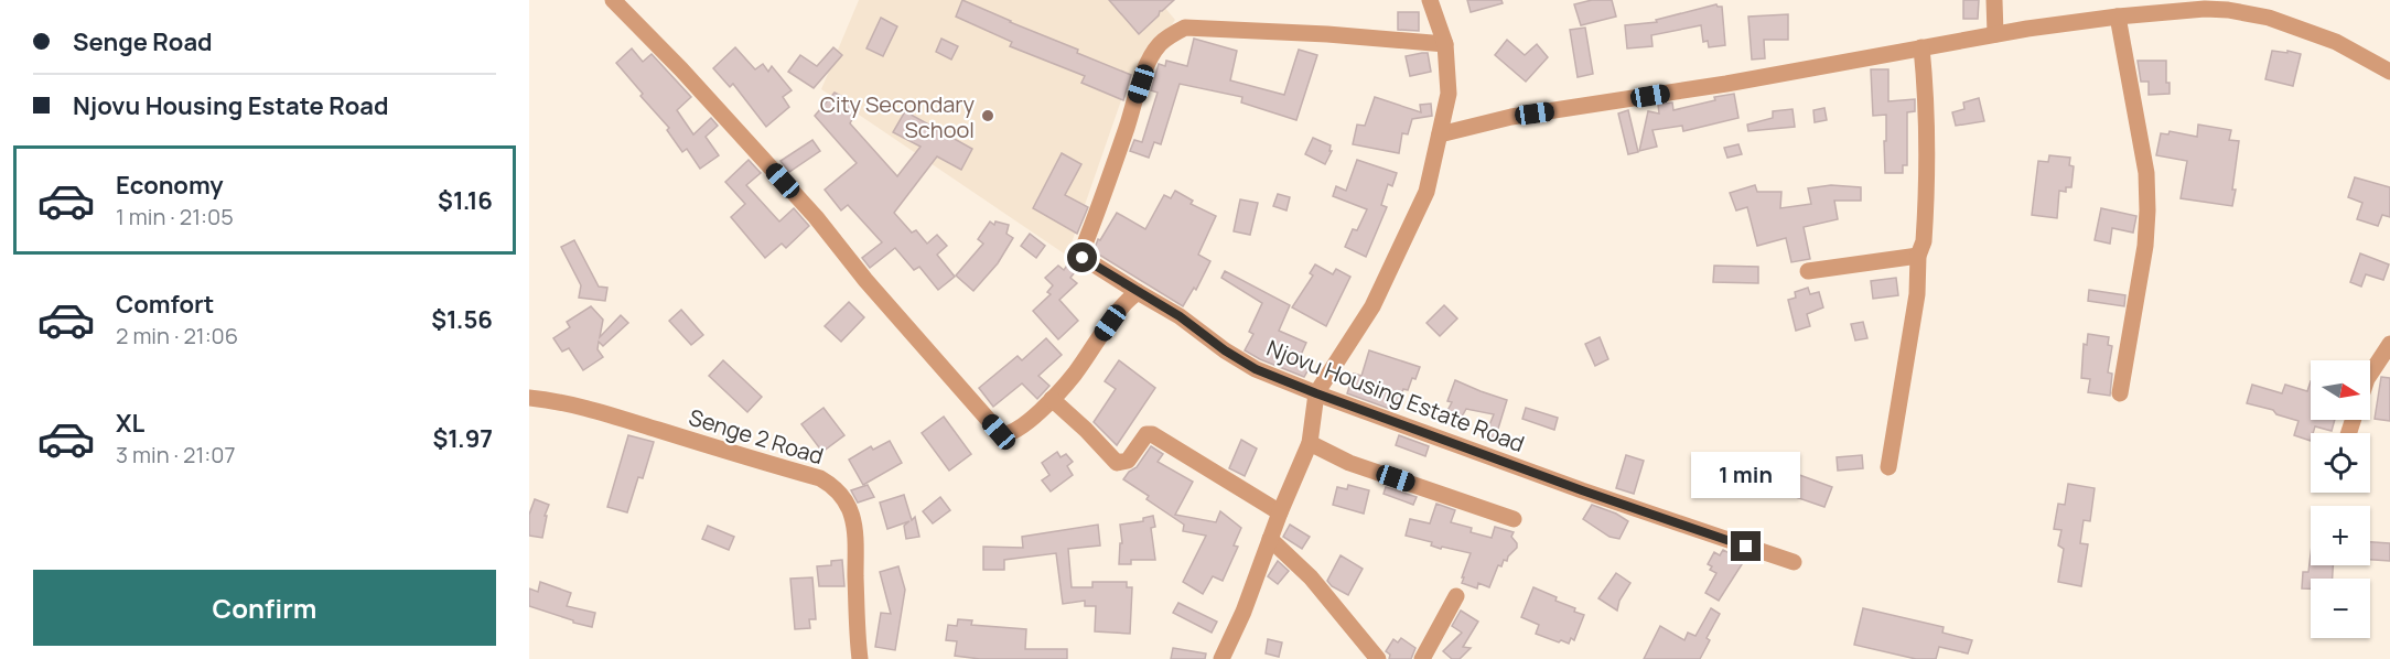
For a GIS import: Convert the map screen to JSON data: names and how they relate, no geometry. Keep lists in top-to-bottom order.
{
  "streets": {
    "street": ["Njovu Housing Estate Road", "Senge 2 Road"]
  },
  "places": ["City Secondary School"],
  "north": "right",
  "page": {
    "banner": ["Senge Road", "Njovu Housing Estate Road"],
    "list": [
      {
        "name": "Economy",
        "note": "1 min · 21:05",
        "value": "$1.16"
      },
      {
        "name": "Comfort",
        "note": "2 min · 21:06",
        "value": "$1.56"
      },
      {
        "name": "XL",
        "note": "3 min · 21:07",
        "value": "$1.97"
      }
    ],
    "map_buttons": ["+", "−"],
    "bubble": "1 min",
    "buttons": "Confirm"
  }
}
